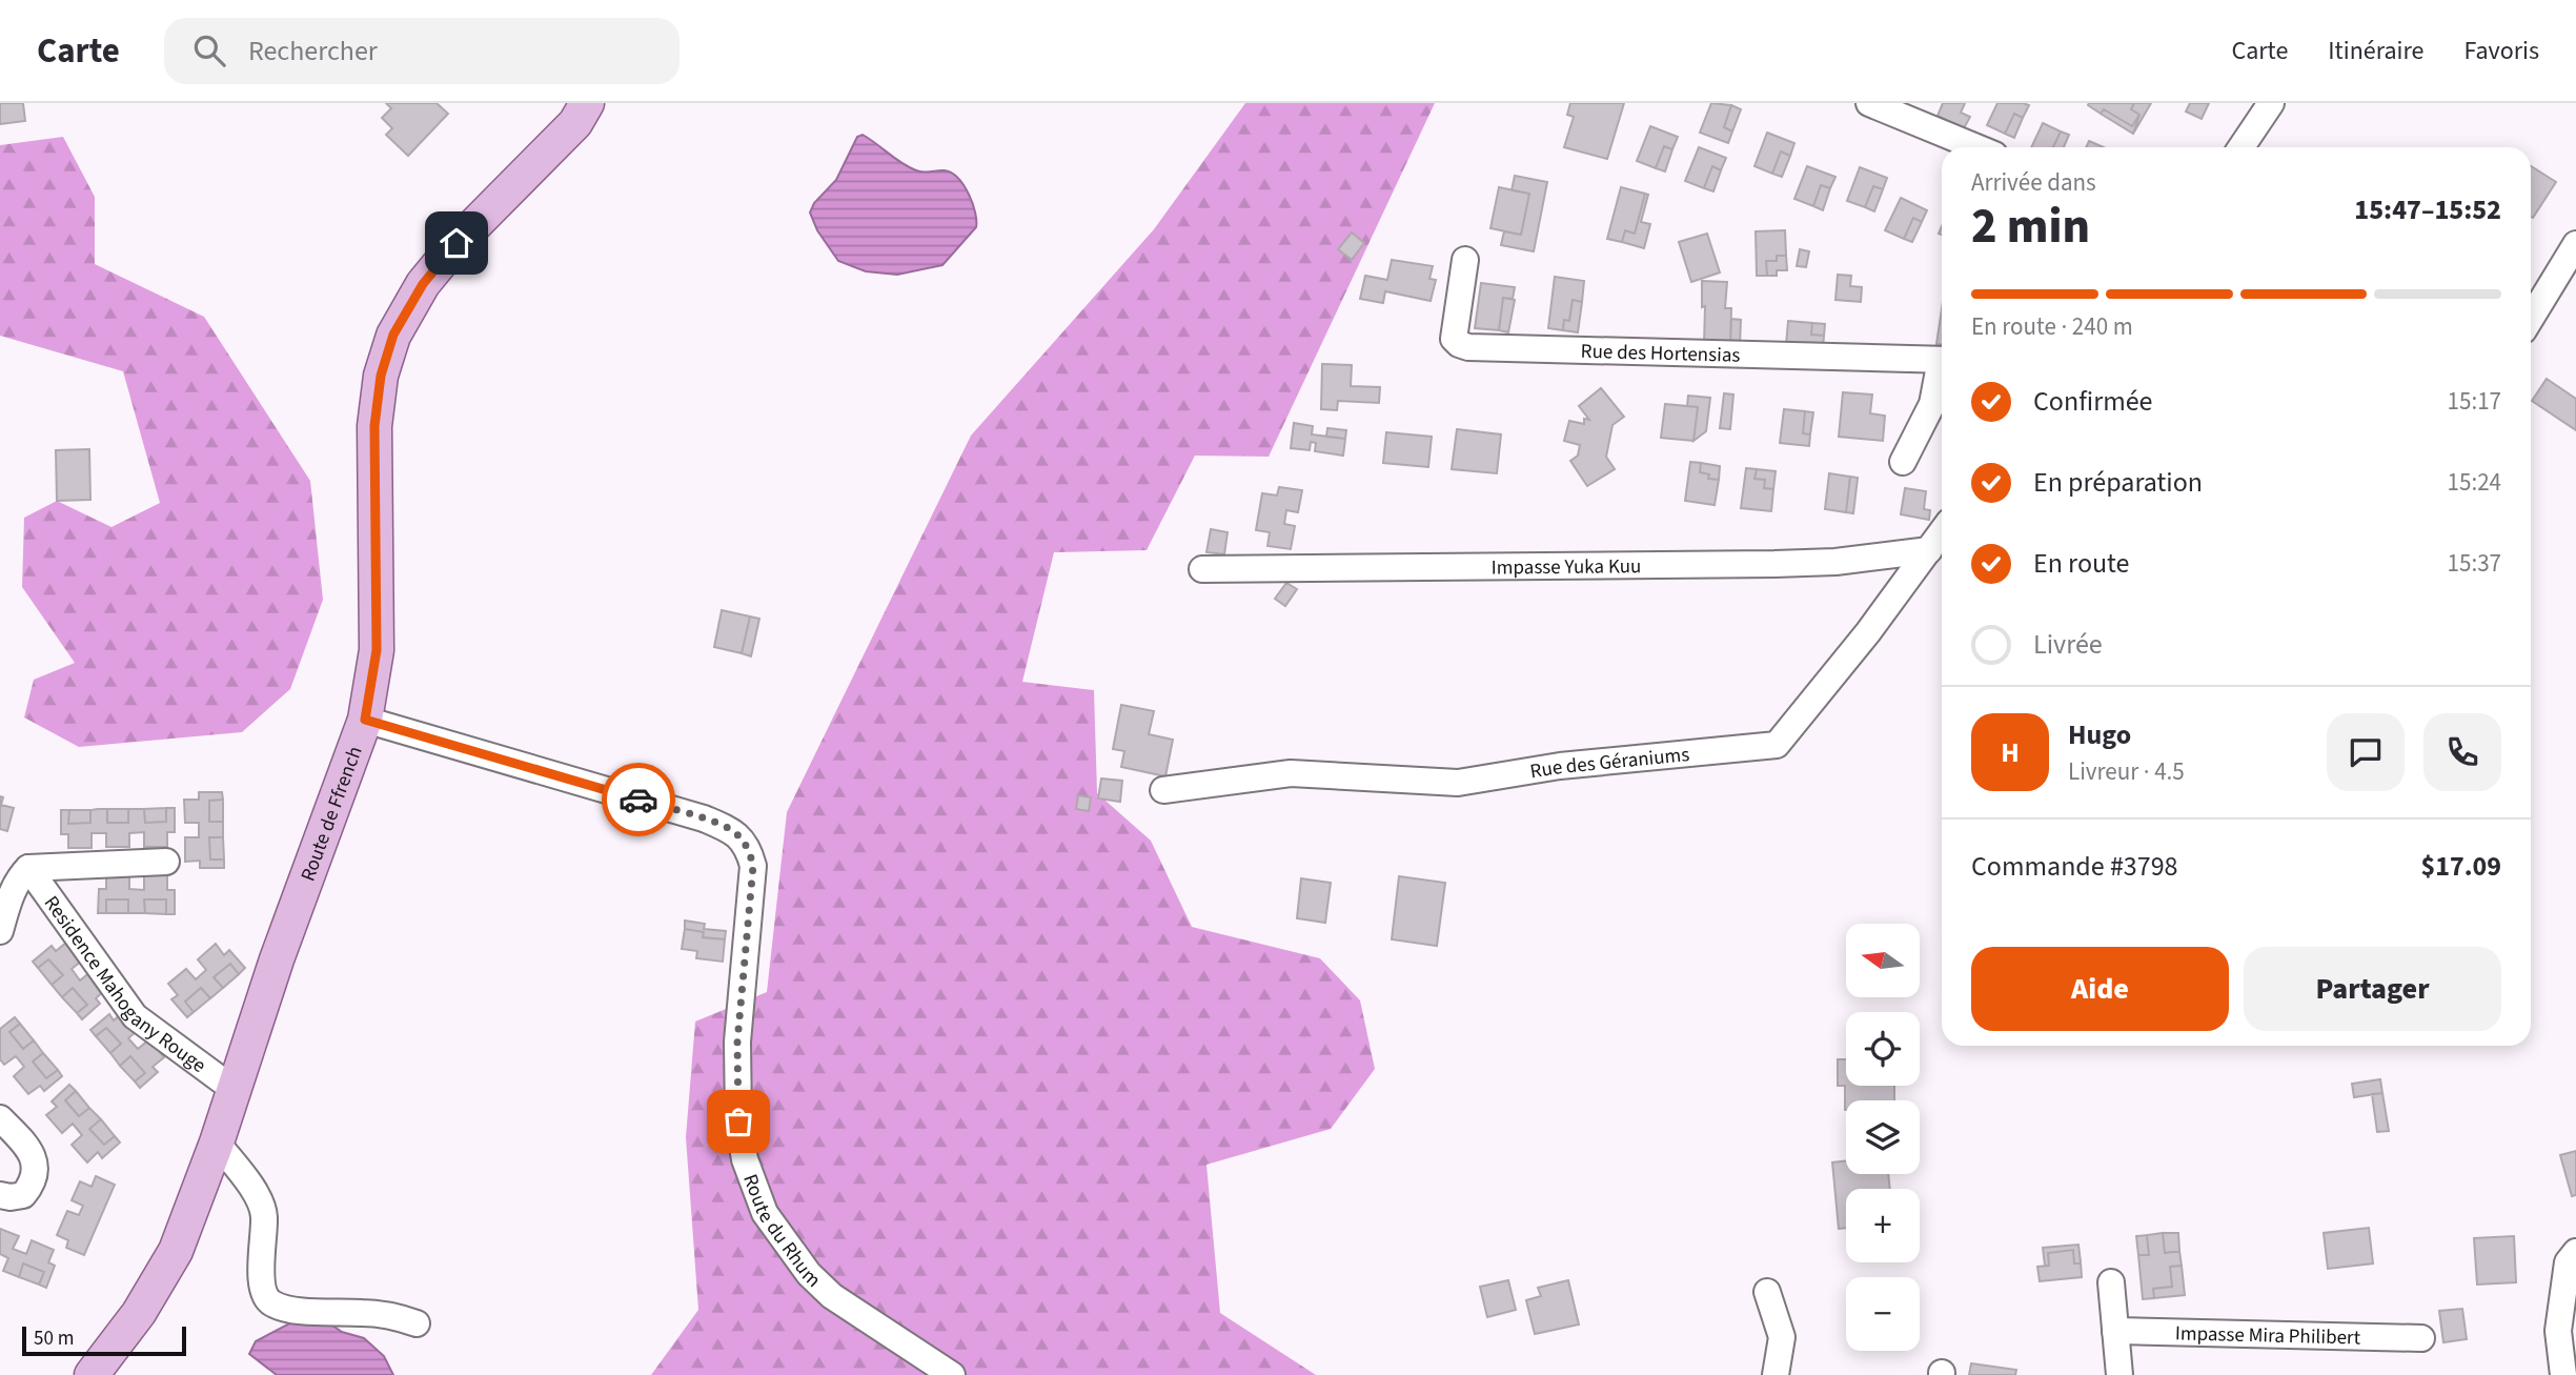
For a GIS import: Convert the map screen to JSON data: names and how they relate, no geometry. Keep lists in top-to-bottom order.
{
  "streets": {
    "main road": ["Route de Ffrench"],
    "street": [
      "Rue des Hortensias",
      "Impasse Yuka Kuu",
      "Rue des Géraniums",
      "Residence Mahogany Rouge",
      "Route du Rhum",
      "Impasse Mira Philibert"
    ]
  },
  "crossings": [
    ["Impasse Yuka Kuu", "Rue des Géraniums"],
    ["Route de Ffrench", "Residence Mahogany Rouge"],
    ["Route de Ffrench", "Route du Rhum"]
  ],
  "scale_bar": "50 m",
  "north": "left",
  "page": {
    "header": "Carte",
    "search": "Rechercher",
    "nav": ["Carte", "Itinéraire", "Favoris"],
    "heading": ["2 min", "Arrivée dans", "15:47–15:52"],
    "panel": [
      "Hugo",
      "Livreur · 4.5",
      "Commande #3798",
      "$17.09"
    ],
    "bar": "En route · 240 m",
    "list": [
      ["Confirmée", "15:17"],
      ["En préparation", "15:24"],
      ["En route", "15:37"],
      "Livrée"
    ],
    "round": "H",
    "map_buttons": ["+", "−"],
    "buttons": ["Aide", "Partager"],
    "scale": "50 m"
  }
}
